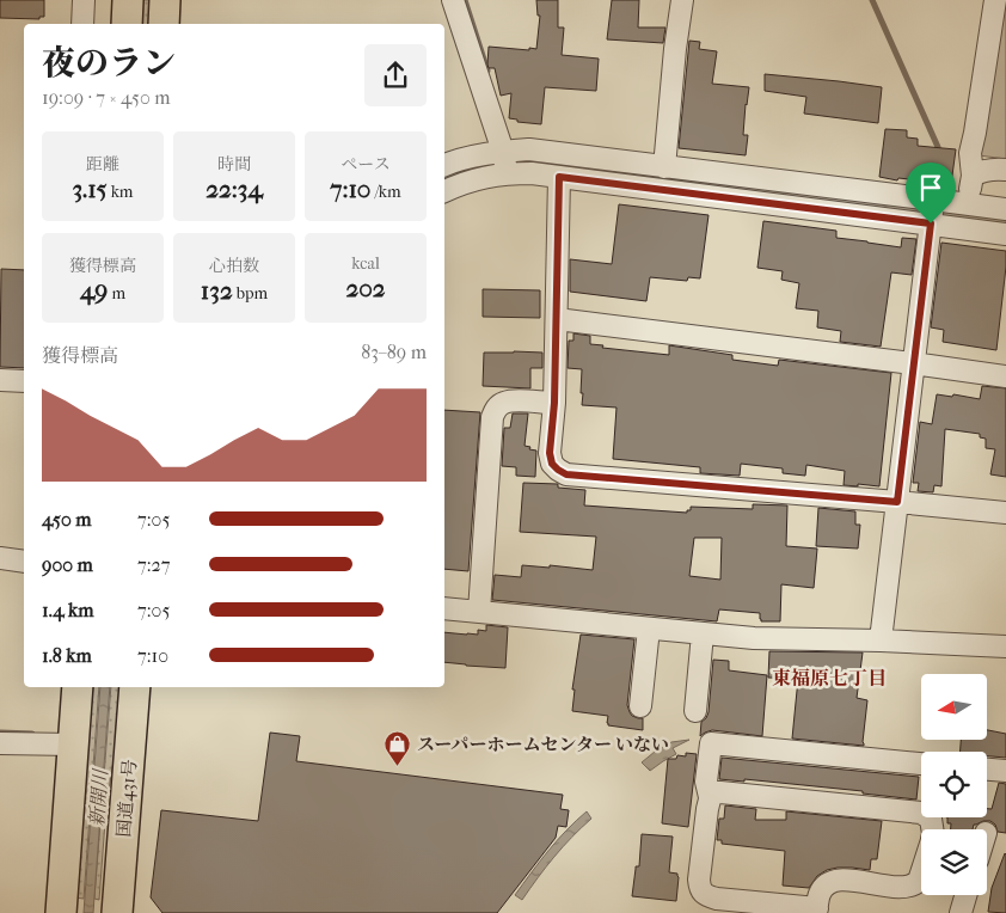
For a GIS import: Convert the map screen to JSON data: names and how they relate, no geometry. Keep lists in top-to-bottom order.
{
  "streets": {
    "highway": ["国道431号"]
  },
  "districts": ["東福原七丁目"],
  "water": ["新開川"],
  "places": {
    "shop": ["スーパーホームセンター いない"]
  },
  "north": "left",
  "page": {
    "heading": ["夜のラン", "19:09 · 7 × 450 m"],
    "stats": [
      ["距離", "3.15 km"],
      ["時間", "22:34"],
      ["ペース", "7:10 /km"],
      ["獲得標高", "49 m"],
      ["心拍数", "132 bpm"],
      ["kcal", "202"]
    ],
    "chart": ["獲得標高", "83–89 m"],
    "list": [
      {
        "name": "450 m",
        "note": "7:05"
      },
      {
        "name": "900 m",
        "note": "7:27"
      },
      {
        "name": "1.4 km",
        "note": "7:05"
      },
      {
        "name": "1.8 km",
        "note": "7:10"
      }
    ]
  }
}
